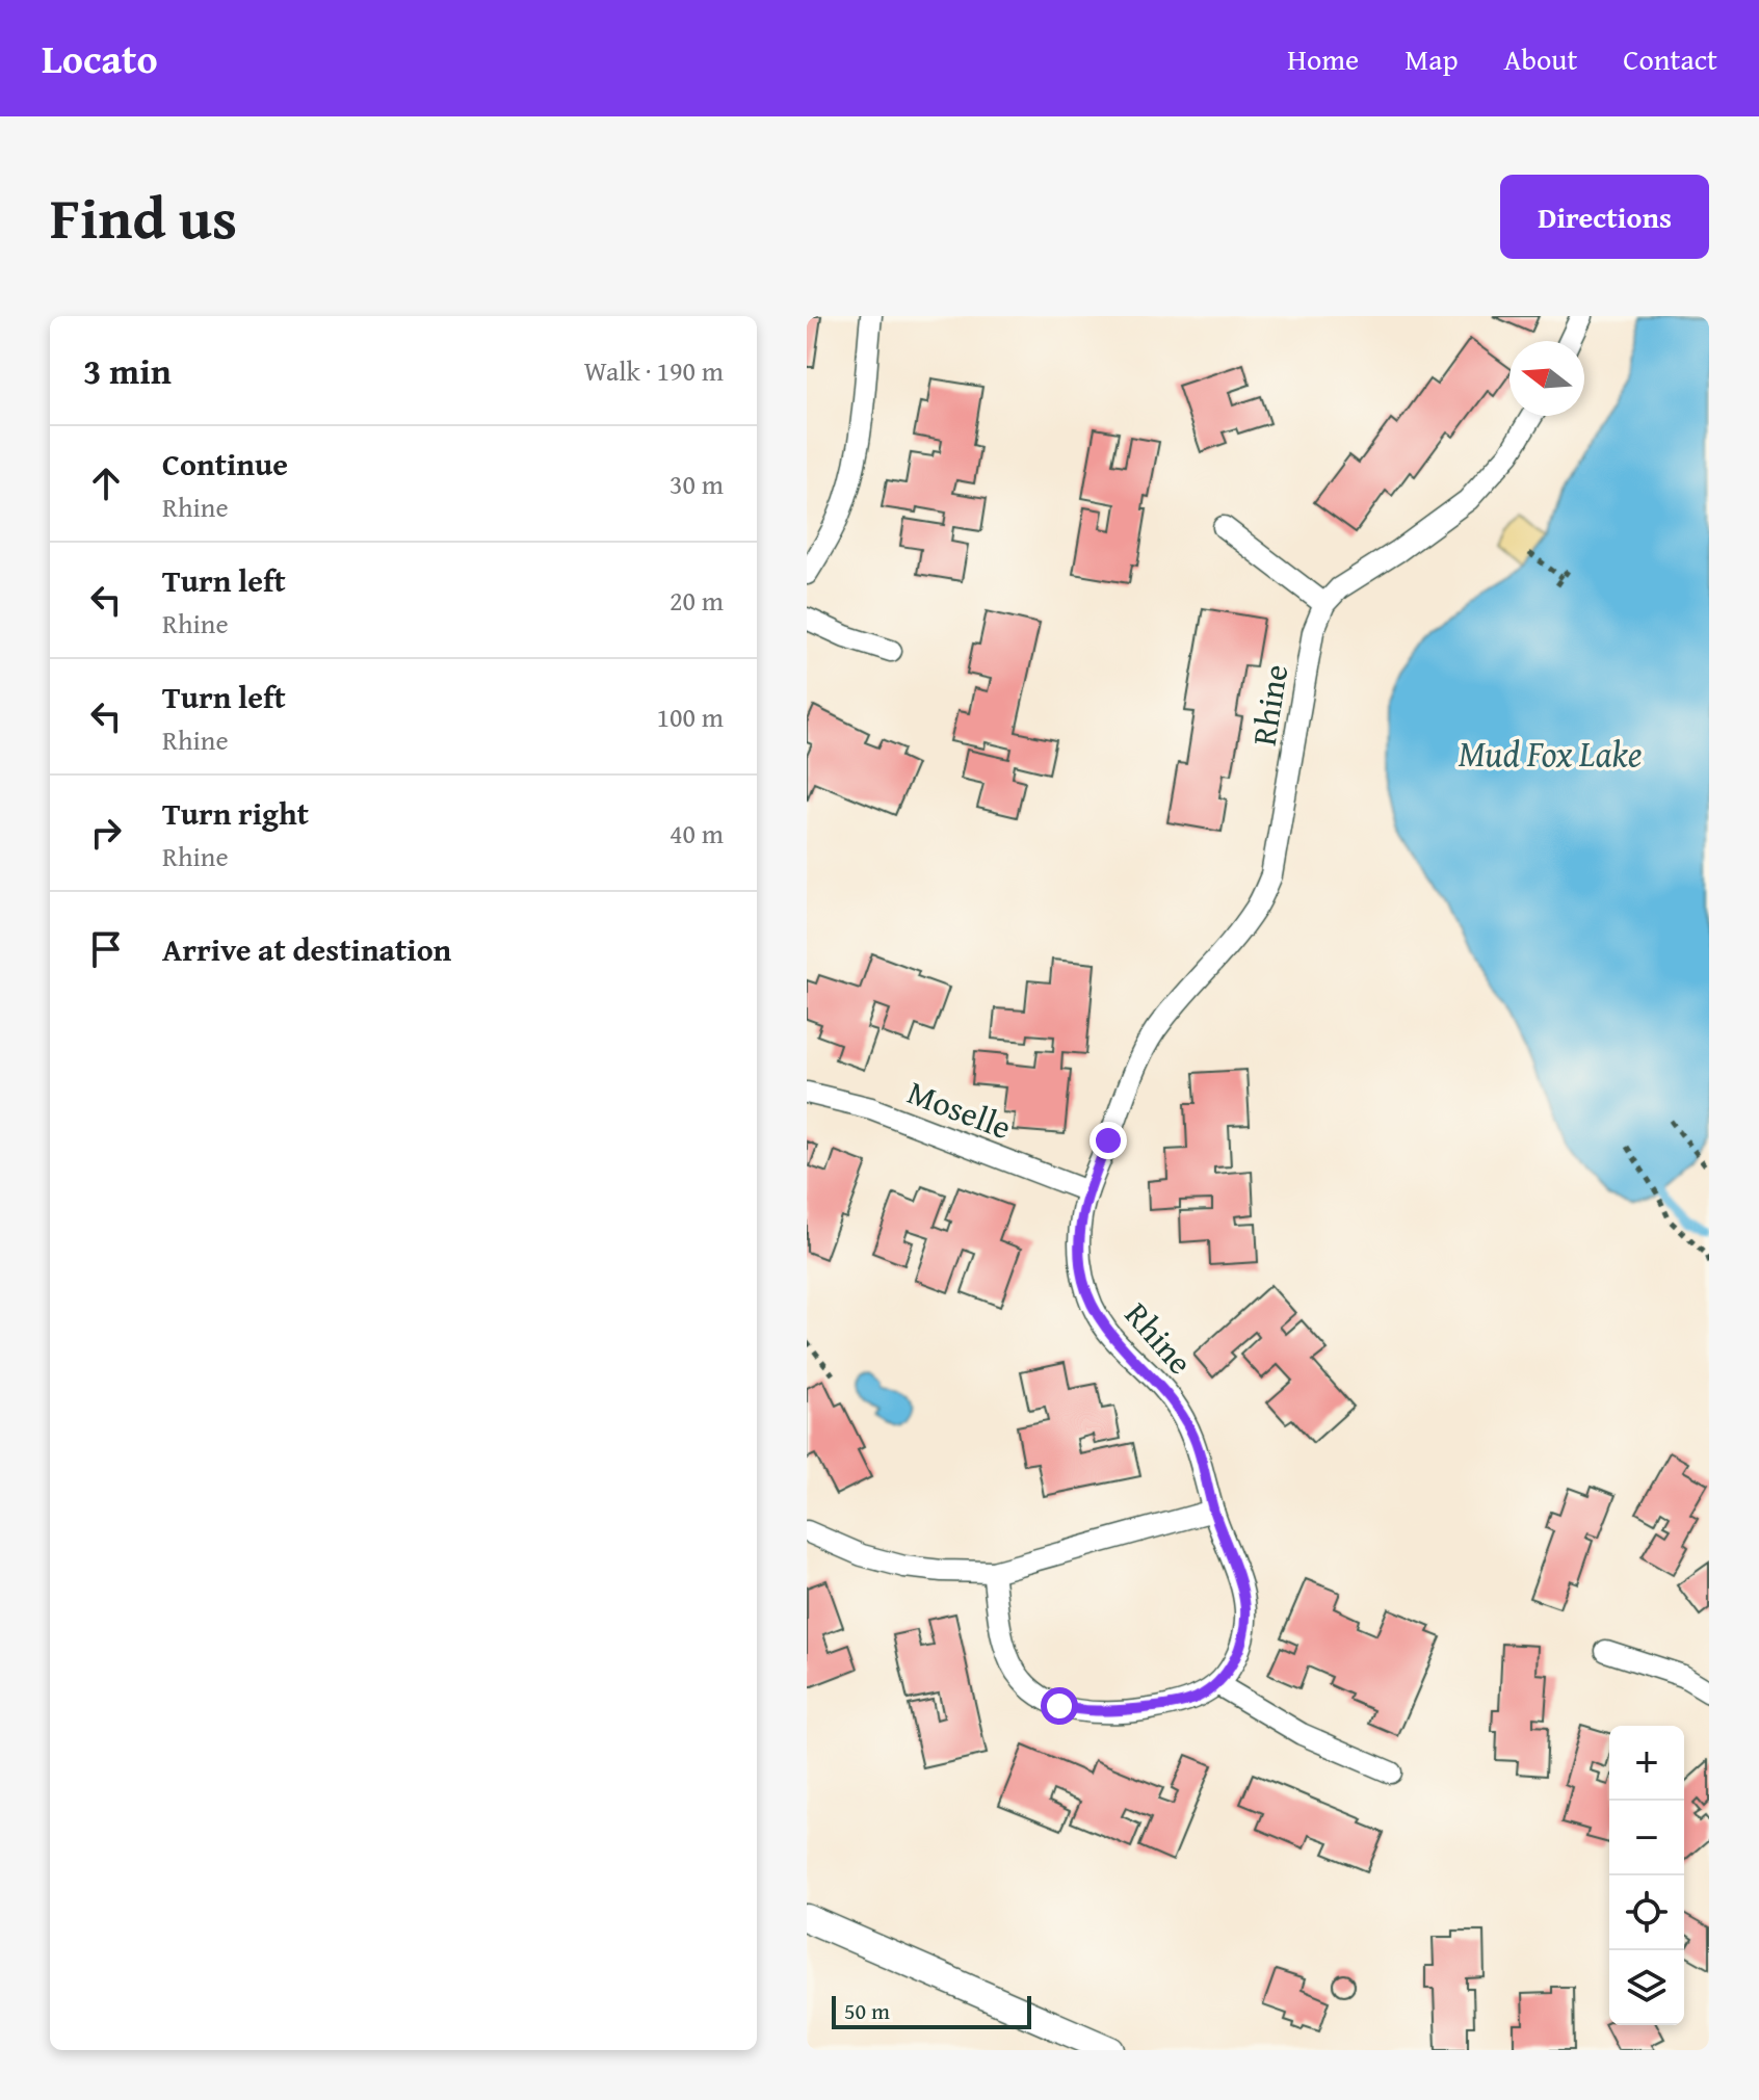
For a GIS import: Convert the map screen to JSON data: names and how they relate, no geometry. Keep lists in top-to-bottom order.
{
  "streets": {
    "street": ["Rhine", "Moselle"]
  },
  "crossings": [
    ["Rhine", "Moselle"]
  ],
  "water": ["Mud Fox Lake"],
  "scale_bar": "50 m",
  "north": "left",
  "page": {
    "header": "Locato",
    "nav": [
      "Home",
      "Map",
      "About",
      "Contact"
    ],
    "title": "Find us",
    "buttons": "Directions",
    "heading": ["3 min", "Walk · 190 m"],
    "list": [
      ["Continue", "Rhine", "30 m"],
      ["Turn left", "Rhine", "20 m"],
      ["Turn left", "Rhine", "100 m"],
      ["Turn right", "Rhine", "40 m"],
      "Arrive at destination"
    ],
    "map_buttons": ["+", "−"],
    "scale": "50 m"
  }
}
